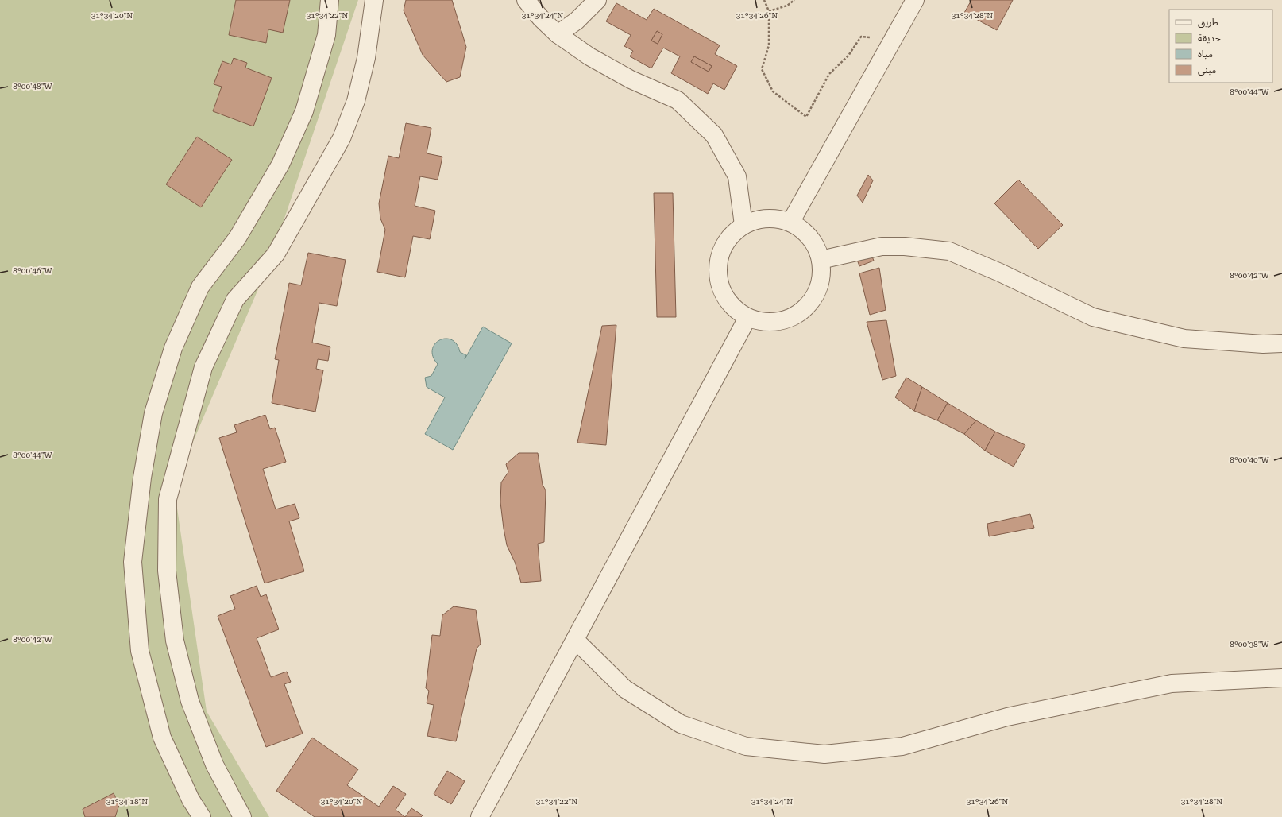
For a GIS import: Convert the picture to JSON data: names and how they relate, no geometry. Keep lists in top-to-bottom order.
{
  "legend": [
    "طريق",
    "حديقة",
    "مياه",
    "مبنى"
  ],
  "coordinates": [
    "31°34'20\"N",
    "31°34'22\"N",
    "31°34'24\"N",
    "31°34'26\"N",
    "31°34'28\"N",
    "8°00'48\"W",
    "8°00'44\"W",
    "8°00'46\"W",
    "8°00'42\"W",
    "8°00'40\"W",
    "8°00'38\"W",
    "31°34'18\"N"
  ]
}
